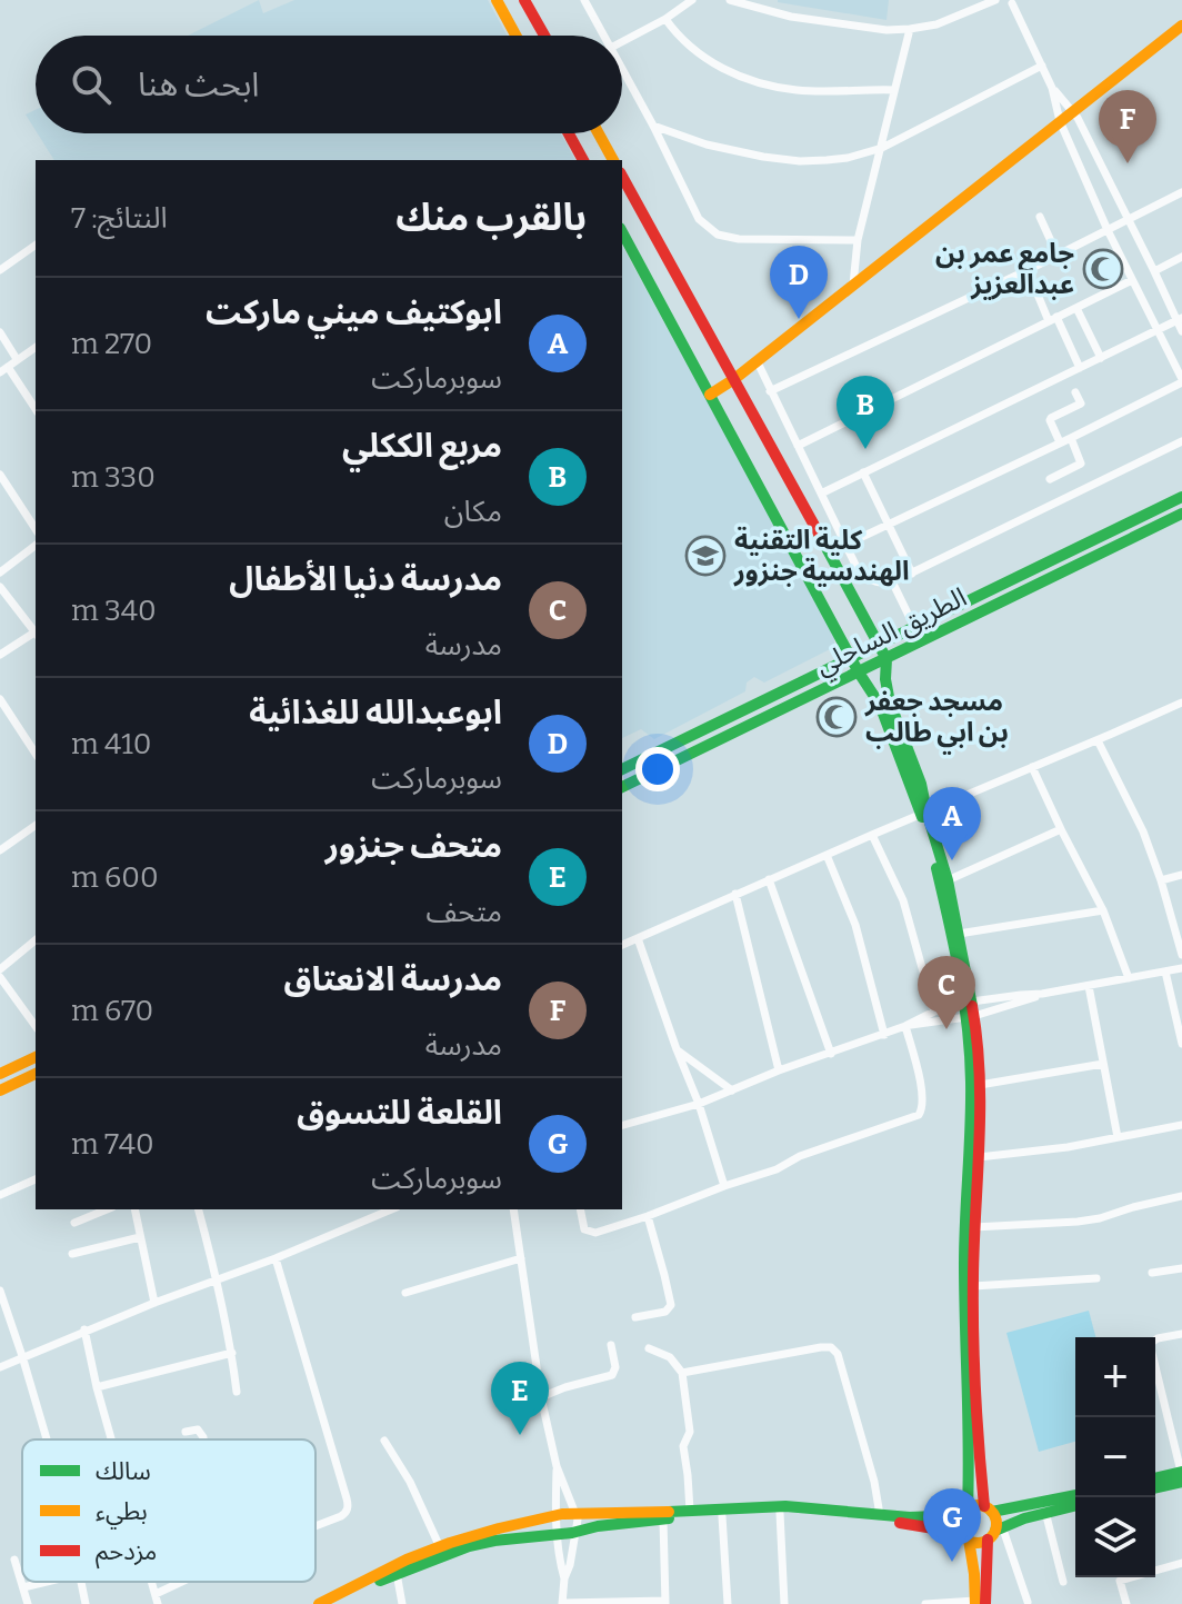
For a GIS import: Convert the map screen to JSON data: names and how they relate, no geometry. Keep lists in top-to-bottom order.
{
  "streets": {
    "main road": ["الطريق الساحلي"]
  },
  "places": {
    "mosque": ["جامع عمر بن عبدالعزيز", "مسجد جعفر بن ابي طالب"],
    "school or university": ["كلية التقنية الهندسية جنزور"]
  },
  "legend": ["سالك", "بطيء", "مزدحم"],
  "page": {
    "search": "ابحث هنا",
    "pins": [
      "F",
      "D",
      "B",
      "A",
      "C",
      "E",
      "G"
    ],
    "heading": ["بالقرب منك", "النتائج: 7"],
    "list": [
      {
        "mark": "A",
        "name": "ابوكتيف ميني ماركت",
        "note": "سوبرماركت",
        "value": "270 m"
      },
      {
        "mark": "B",
        "name": "مربع الككلي",
        "note": "مكان",
        "value": "330 m"
      },
      {
        "mark": "C",
        "name": "مدرسة دنيا الأطفال",
        "note": "مدرسة",
        "value": "340 m"
      },
      {
        "mark": "D",
        "name": "ابوعبدالله للغذائية",
        "note": "سوبرماركت",
        "value": "410 m"
      },
      {
        "mark": "E",
        "name": "متحف جنزور",
        "note": "متحف",
        "value": "600 m"
      },
      {
        "mark": "F",
        "name": "مدرسة الانعتاق",
        "note": "مدرسة",
        "value": "670 m"
      },
      {
        "mark": "G",
        "name": "القلعة للتسوق",
        "note": "سوبرماركت",
        "value": "740 m"
      }
    ],
    "map_buttons": ["+", "−"]
  }
}
